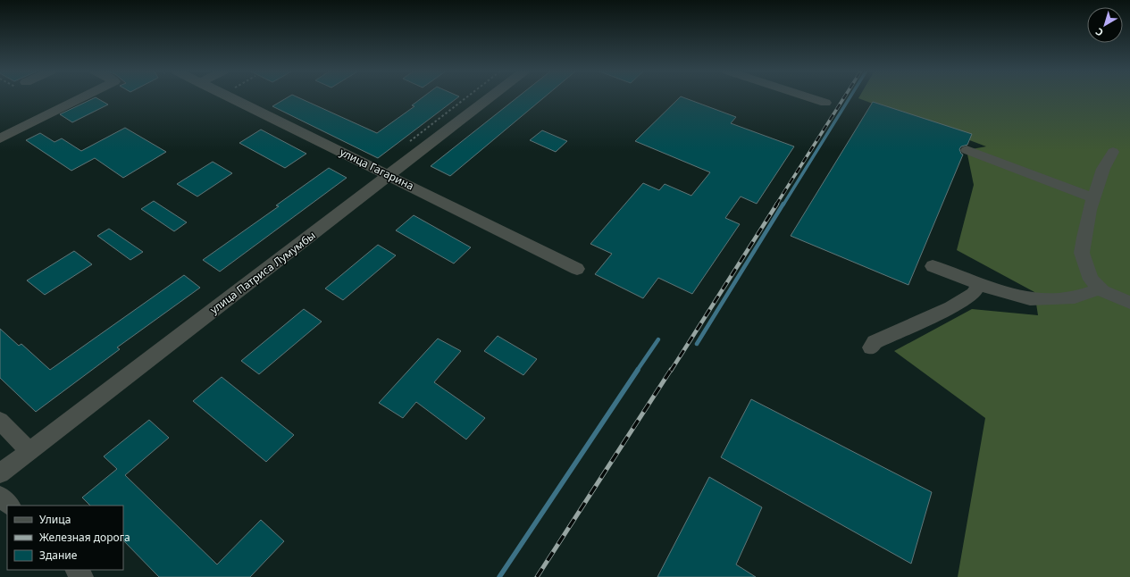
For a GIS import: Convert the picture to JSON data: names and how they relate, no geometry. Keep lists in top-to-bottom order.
{
  "streets": {
    "street": ["улица Гагарина", "улица Патриса Лумумбы"]
  },
  "crossings": [
    ["улица Гагарина", "улица Патриса Лумумбы"]
  ],
  "legend": ["Улица", "Железная дорога", "Здание"],
  "north": "bottom left"
}
